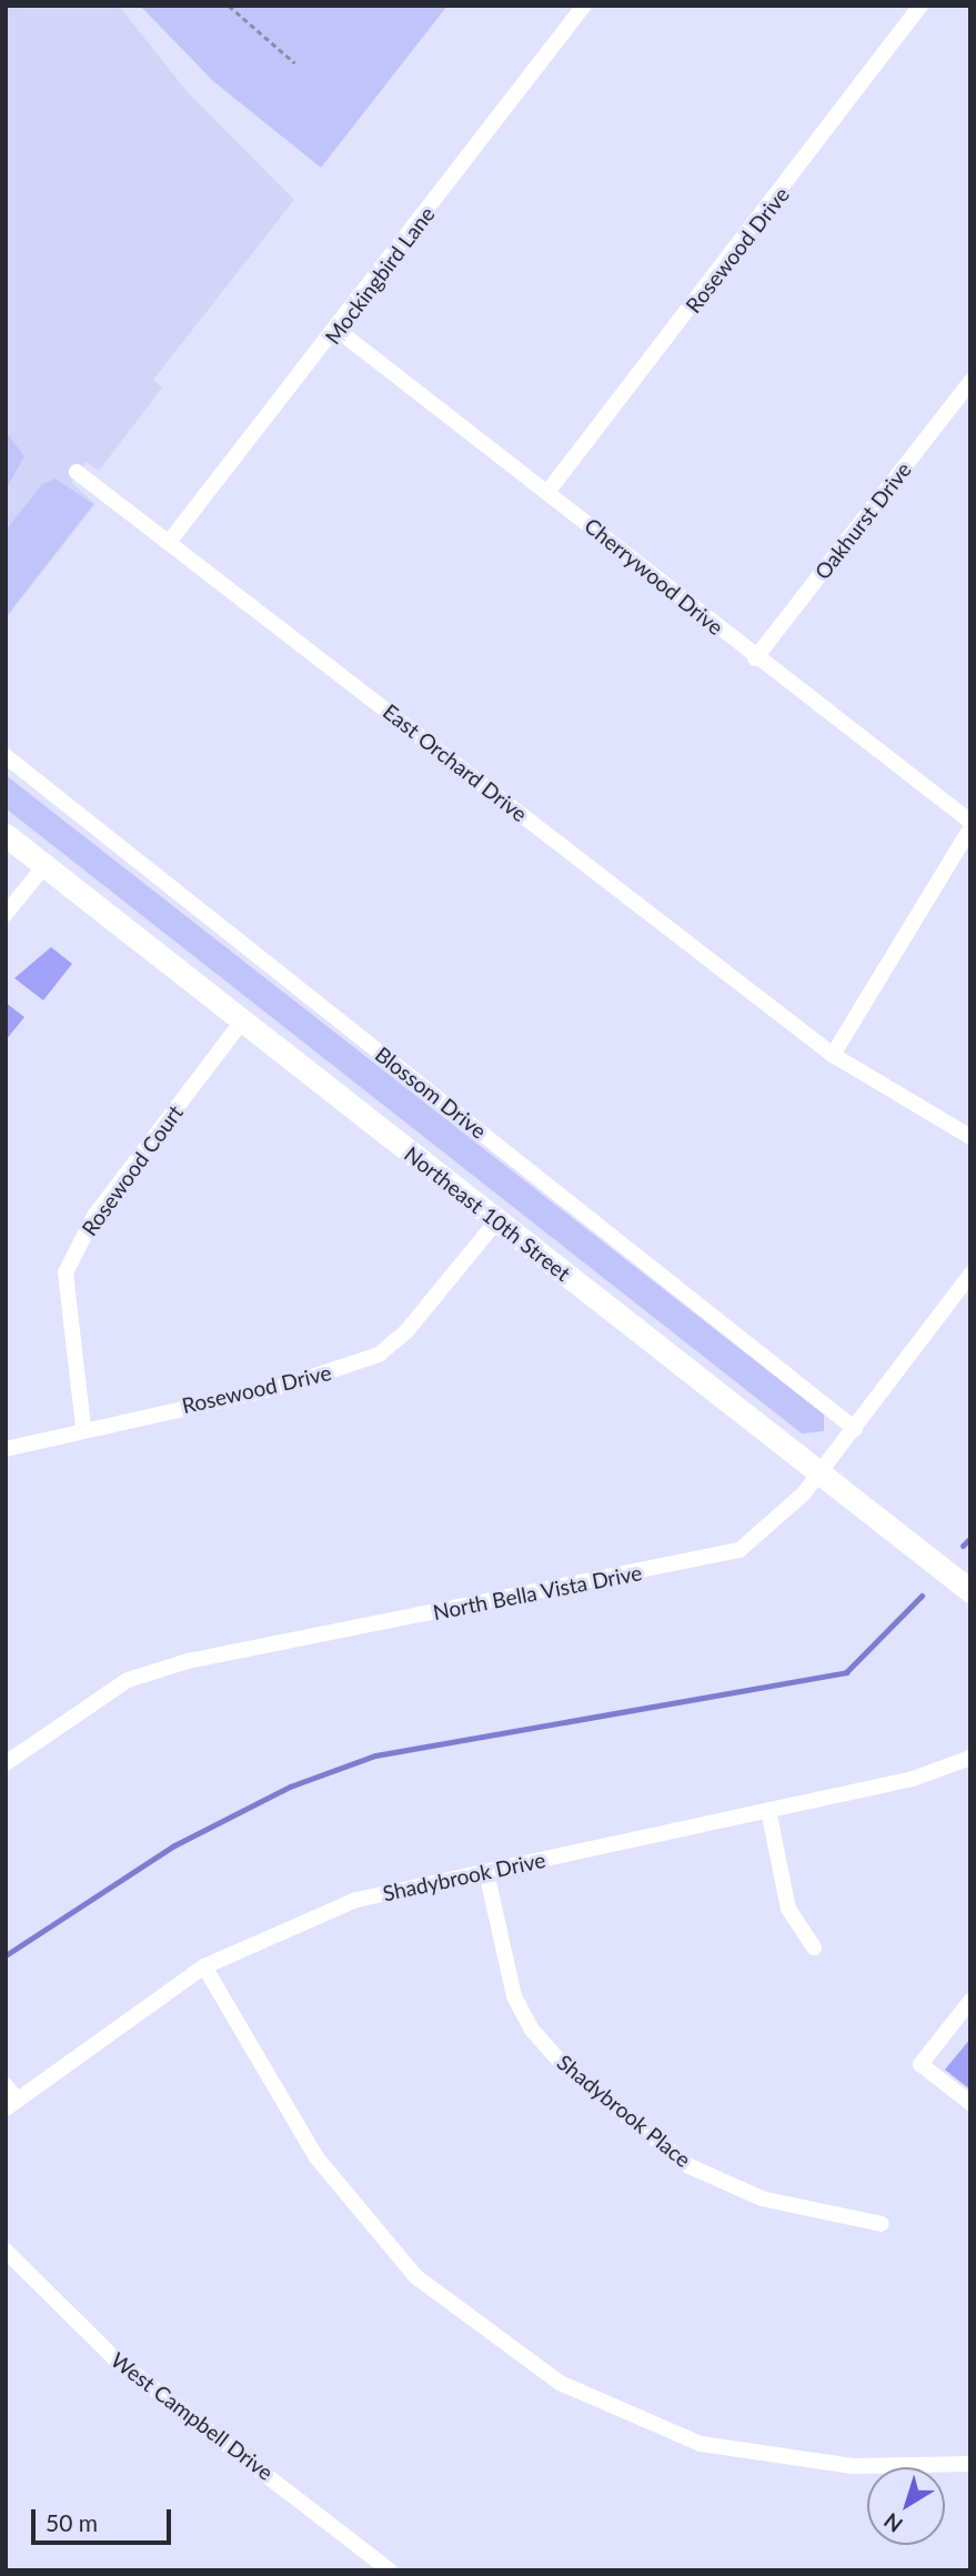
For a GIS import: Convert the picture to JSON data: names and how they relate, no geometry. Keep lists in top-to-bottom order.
{
  "streets": {
    "main road": ["Northeast 10th Street"],
    "street": [
      "Rosewood Drive",
      "Mockingbird Lane",
      "Oakhurst Drive",
      "Cherrywood Drive",
      "East Orchard Drive",
      "Blossom Drive",
      "Rosewood Court",
      "North Bella Vista Drive",
      "Shadybrook Drive",
      "Shadybrook Place",
      "West Campbell Drive"
    ]
  },
  "crossings": [
    ["Rosewood Drive", "Cherrywood Drive"],
    ["Rosewood Drive", "Rosewood Court"],
    ["Rosewood Drive", "Northeast 10th Street"],
    ["Mockingbird Lane", "Cherrywood Drive"],
    ["Mockingbird Lane", "East Orchard Drive"],
    ["Oakhurst Drive", "Cherrywood Drive"],
    ["Blossom Drive", "North Bella Vista Drive"],
    ["Rosewood Court", "Northeast 10th Street"],
    ["Northeast 10th Street", "North Bella Vista Drive"],
    ["Shadybrook Drive", "Shadybrook Place"]
  ],
  "scale_bar": "50 m",
  "north": "bottom left"
}
